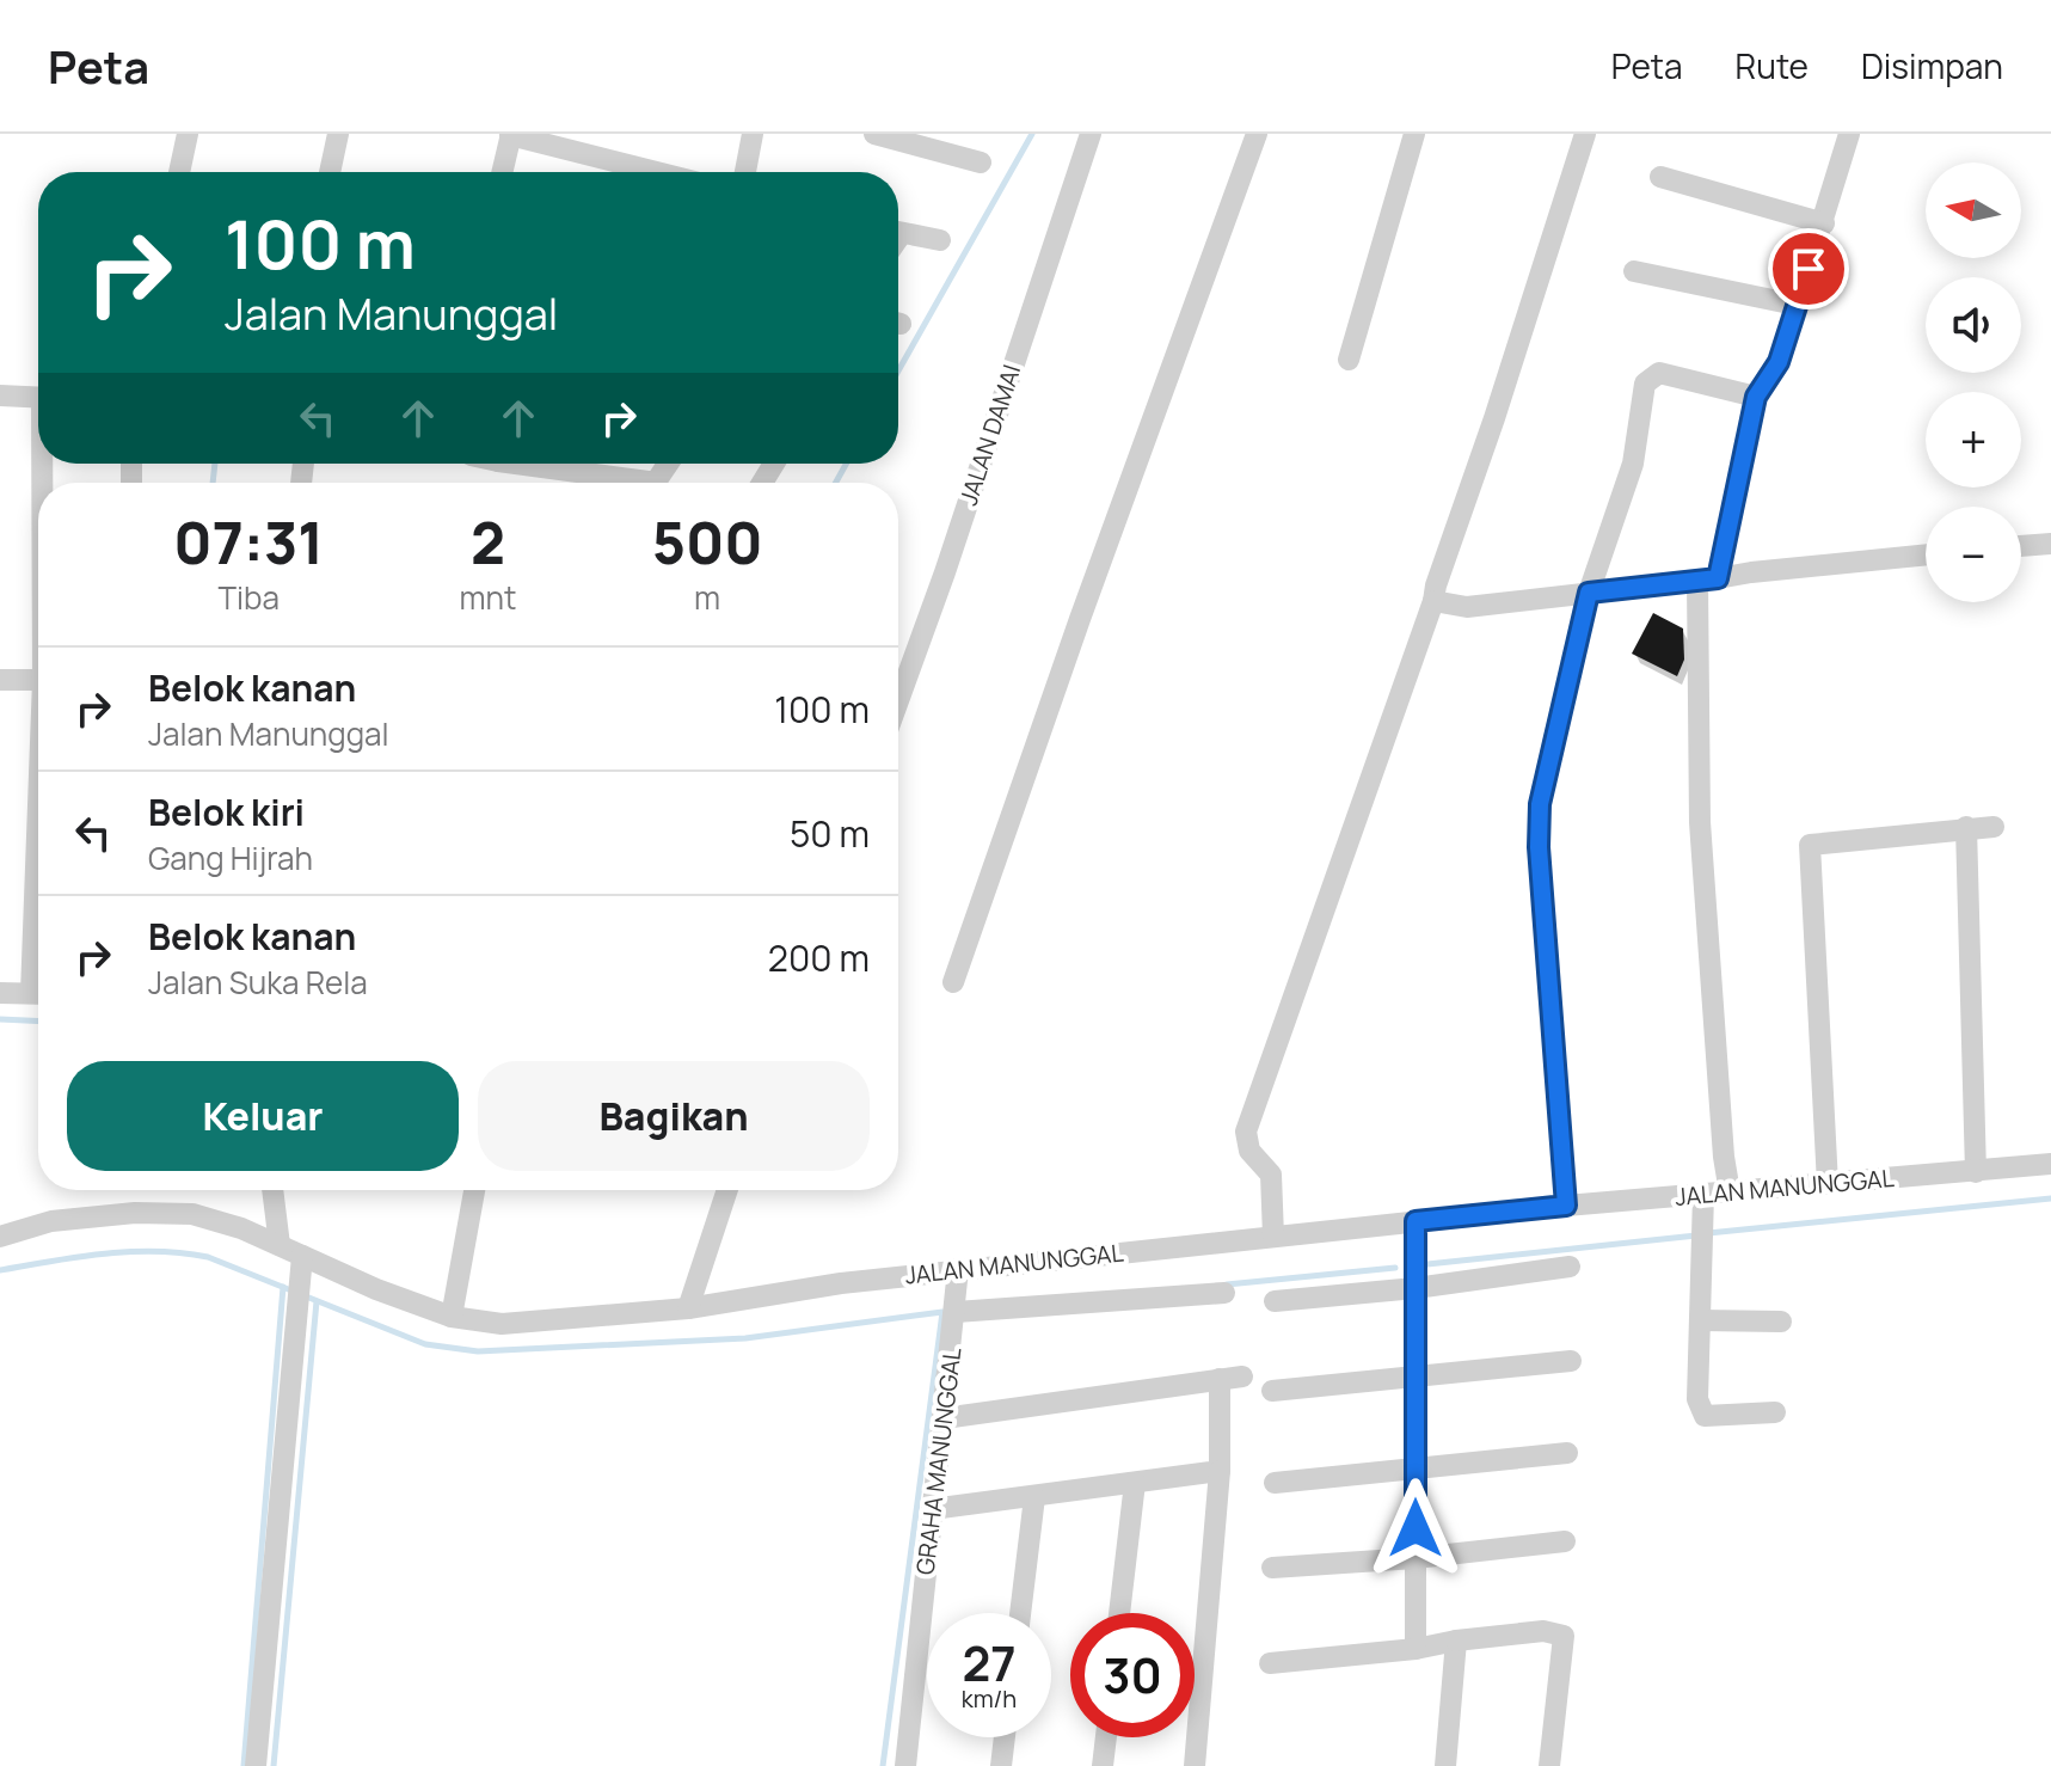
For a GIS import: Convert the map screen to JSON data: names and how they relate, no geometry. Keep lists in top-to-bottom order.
{
  "streets": {
    "street": ["JALAN DAMAI", "JALAN MANUNGGAL", "GRAHA MANUNGGAL"]
  },
  "crossings": [
    ["JALAN MANUNGGAL", "GRAHA MANUNGGAL"]
  ],
  "north": "left",
  "page": {
    "header": "Peta",
    "nav": ["Peta", "Rute", "Disimpan"],
    "map_buttons": ["+", "−"],
    "turn": ["100 m", "Jalan Manunggal"],
    "eta": [
      "07:31",
      "Tiba",
      "2",
      "mnt",
      "500",
      "m"
    ],
    "list": [
      {
        "name": "Belok kanan",
        "note": "Jalan Manunggal",
        "value": "100 m"
      },
      {
        "name": "Belok kiri",
        "note": "Gang Hijrah",
        "value": "50 m"
      },
      {
        "name": "Belok kanan",
        "note": "Jalan Suka Rela",
        "value": "200 m"
      }
    ],
    "buttons": ["Keluar", "Bagikan"],
    "speed": "27 km/h",
    "limit": "30"
  }
}
